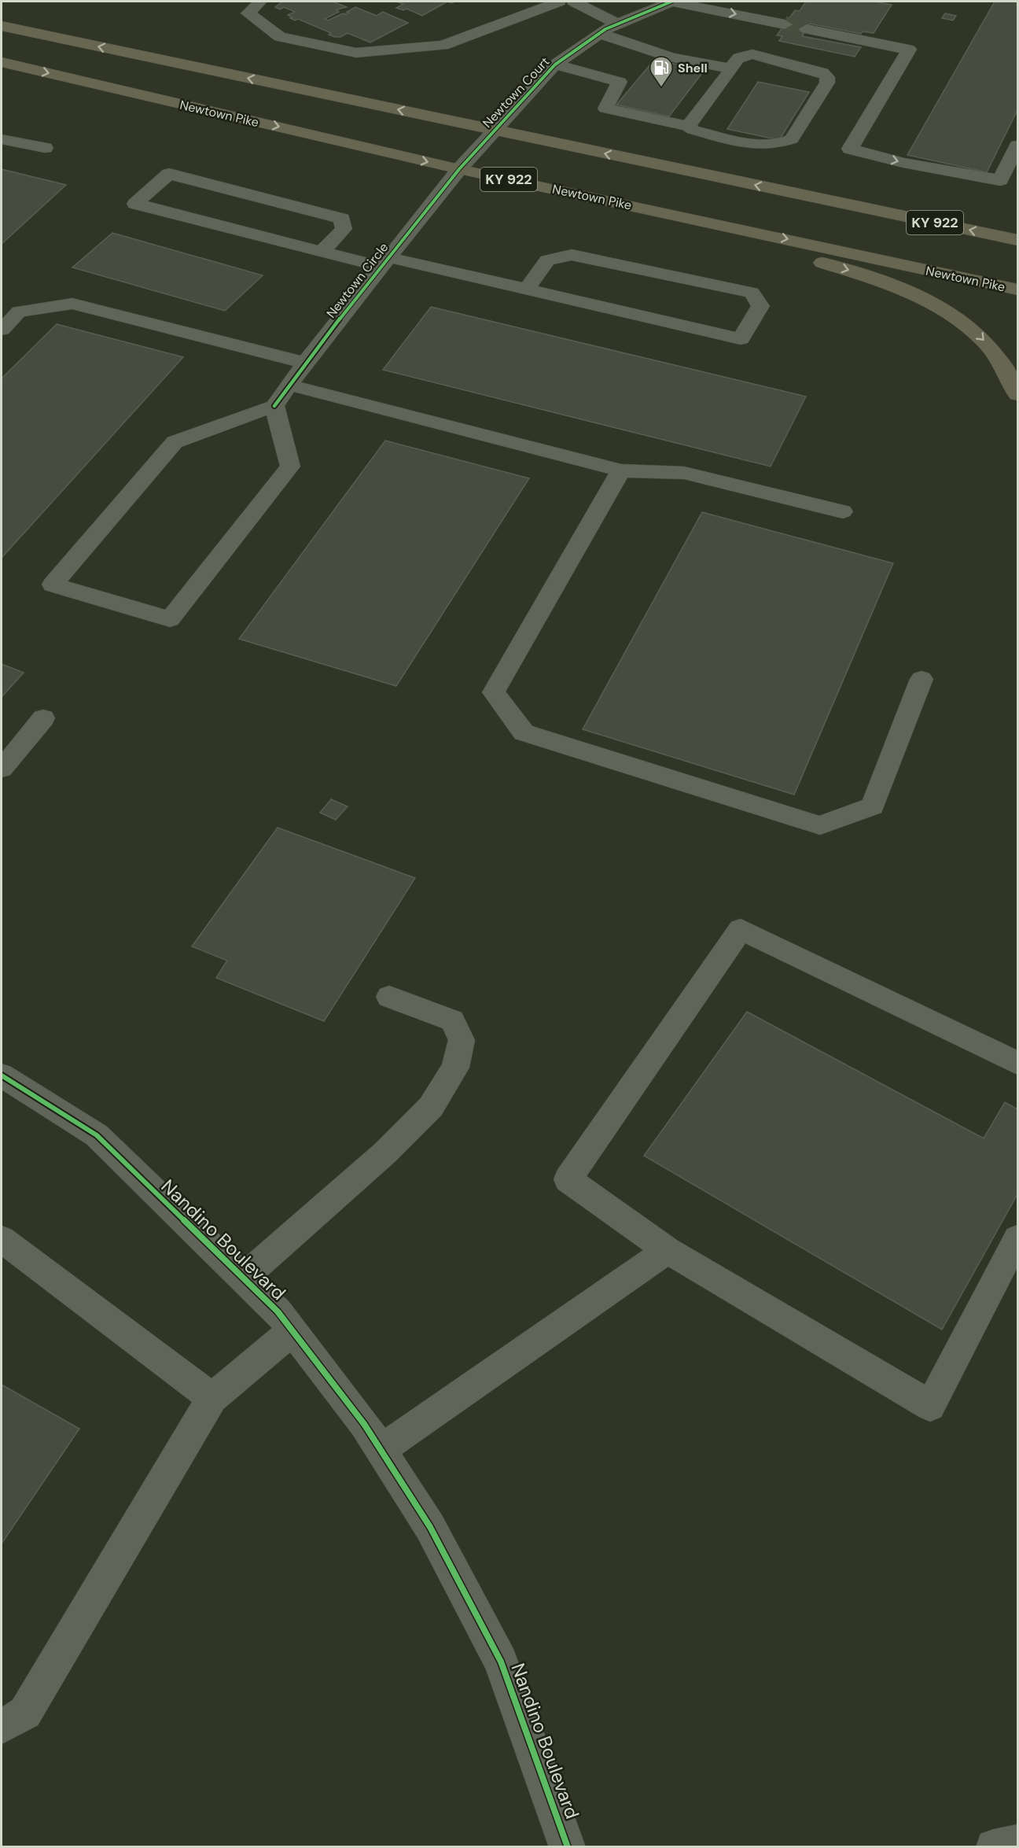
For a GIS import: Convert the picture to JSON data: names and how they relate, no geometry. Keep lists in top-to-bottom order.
{
  "streets": {
    "highway": ["Newtown Pike", "KY 922"],
    "street": ["Newtown Court", "Newtown Circle", "Nandino Boulevard"]
  },
  "crossings": [
    ["Newtown Court", "Newtown Pike"],
    ["Newtown Court", "KY 922"],
    ["Newtown Court", "Newtown Circle"],
    ["Newtown Pike", "Newtown Circle"]
  ],
  "places": {
    "fuel station": ["Shell"]
  }
}
